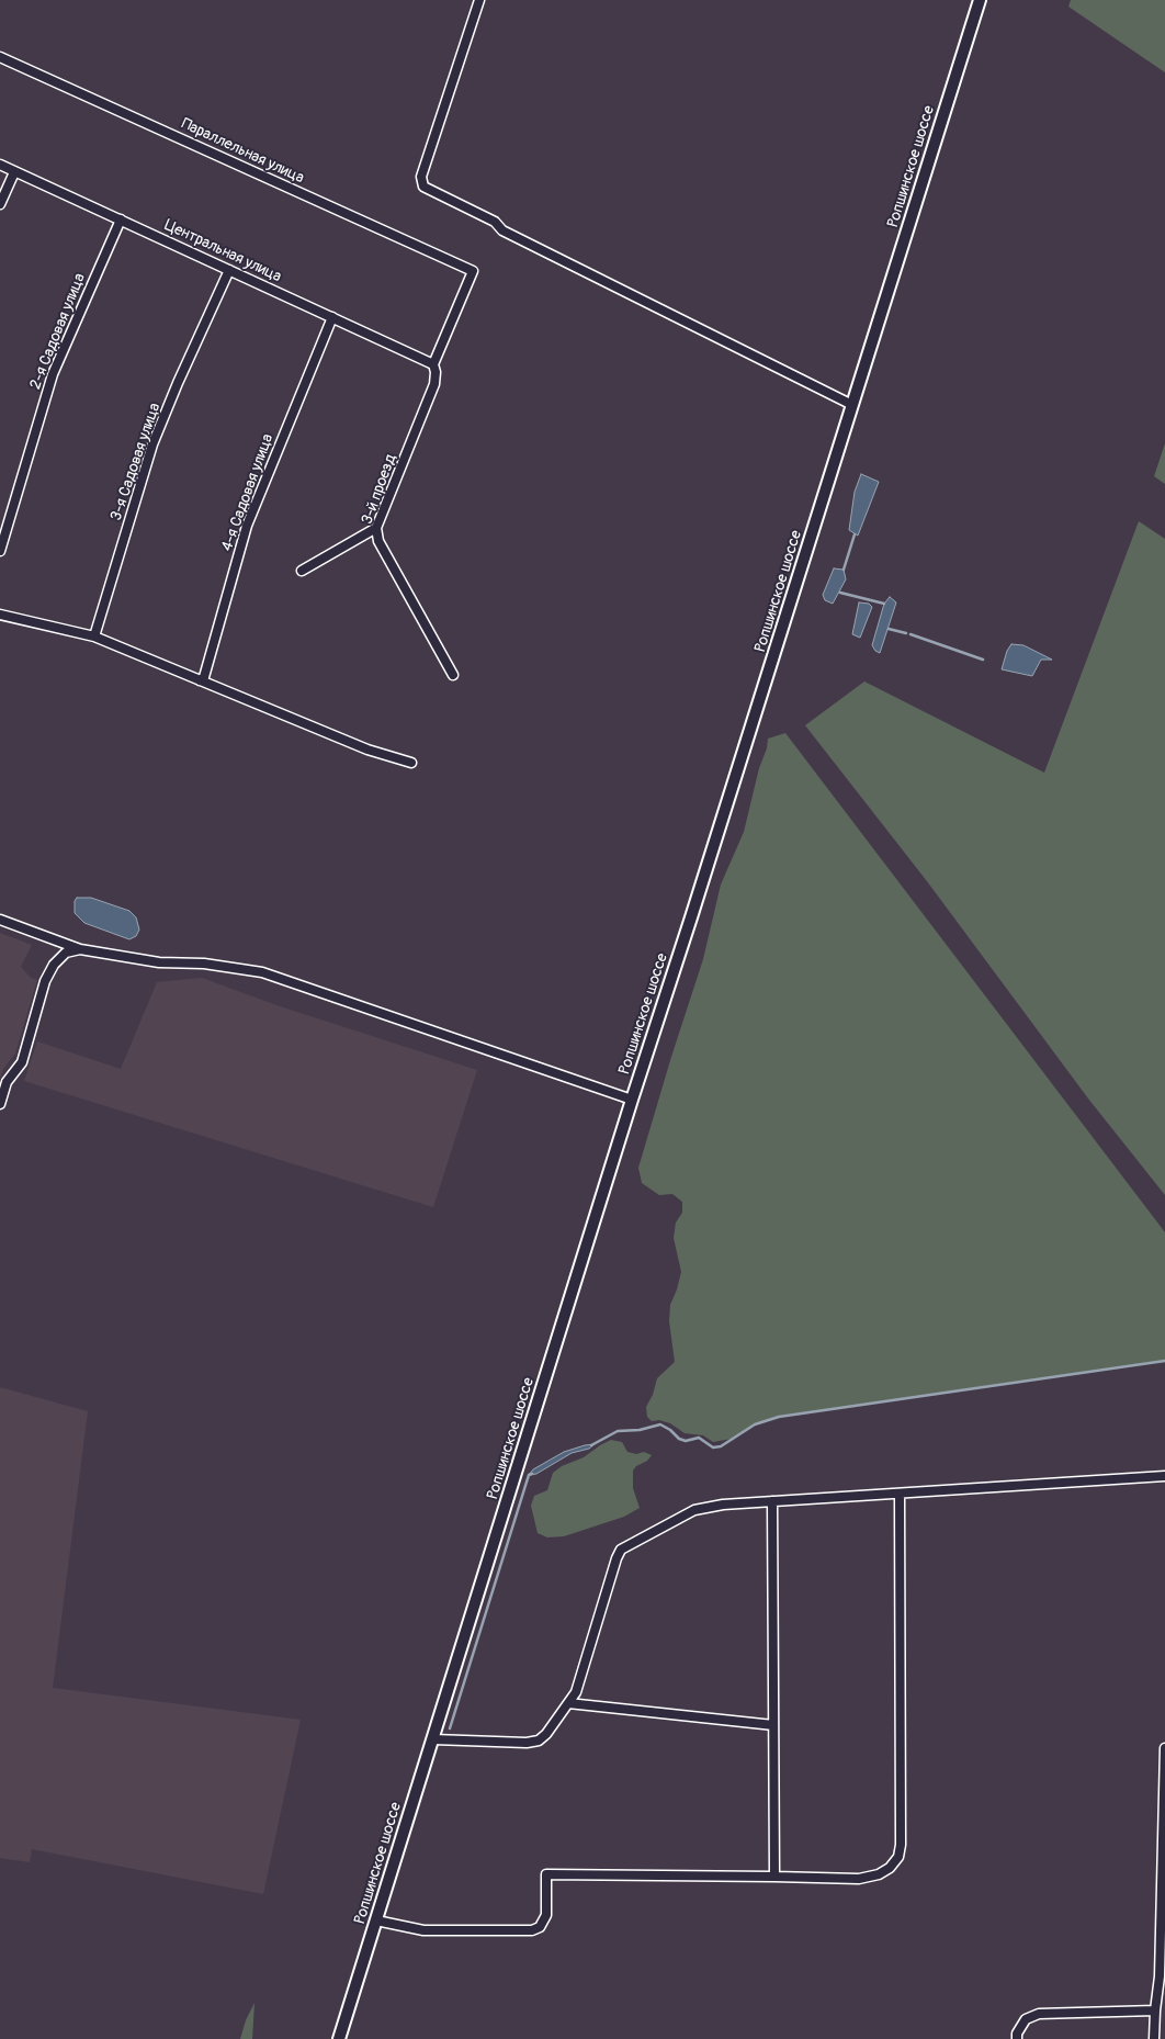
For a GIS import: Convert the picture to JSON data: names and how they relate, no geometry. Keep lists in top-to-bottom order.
{
  "streets": {
    "main road": ["Ропшинское шоссе"],
    "street": [
      "Параллельная улица",
      "Центральная улица",
      "2-я Садовая улица",
      "3-я Садовая улица",
      "3-й проезд",
      "4-я Садовая улица"
    ]
  },
  "crossings": [
    ["Параллельная улица", "3-й проезд"],
    ["Центральная улица", "2-я Садовая улица"],
    ["Центральная улица", "3-я Садовая улица"],
    ["Центральная улица", "3-й проезд"],
    ["Центральная улица", "4-я Садовая улица"]
  ]
}
